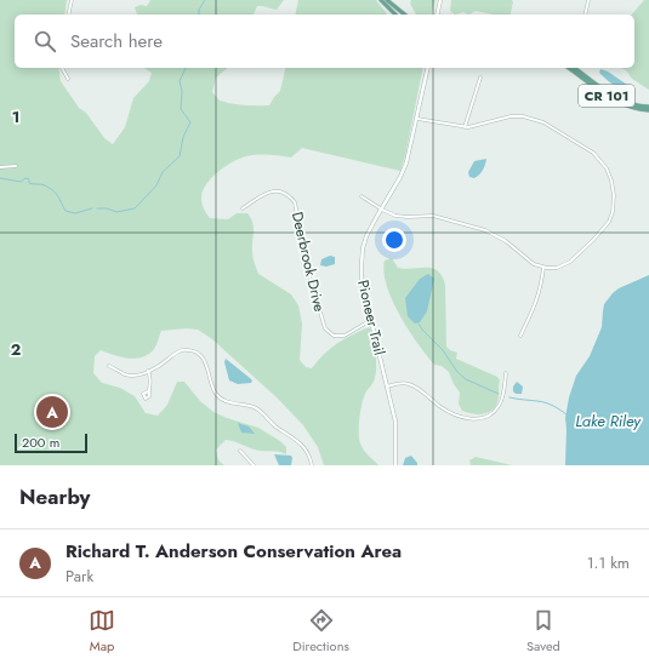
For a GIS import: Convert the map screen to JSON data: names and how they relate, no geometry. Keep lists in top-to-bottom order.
{
  "streets": {
    "main road": ["CR 101", "Pioneer Trail"],
    "street": ["Deerbrook Drive"]
  },
  "crossings": [
    ["Deerbrook Drive", "Pioneer Trail"]
  ],
  "water": ["Lake Riley"],
  "scale_bar": "200 m",
  "page": {
    "search": "Search here",
    "pins": "A",
    "scale": "200 m",
    "heading": "Nearby",
    "list": [
      {
        "mark": "A",
        "name": "Richard T. Anderson Conservation Area",
        "note": "Park",
        "value": "1.1 km"
      }
    ],
    "nav": ["Map", "Directions", "Saved"]
  },
  "grid": {
    "rows": ["1", "2"]
  }
}
